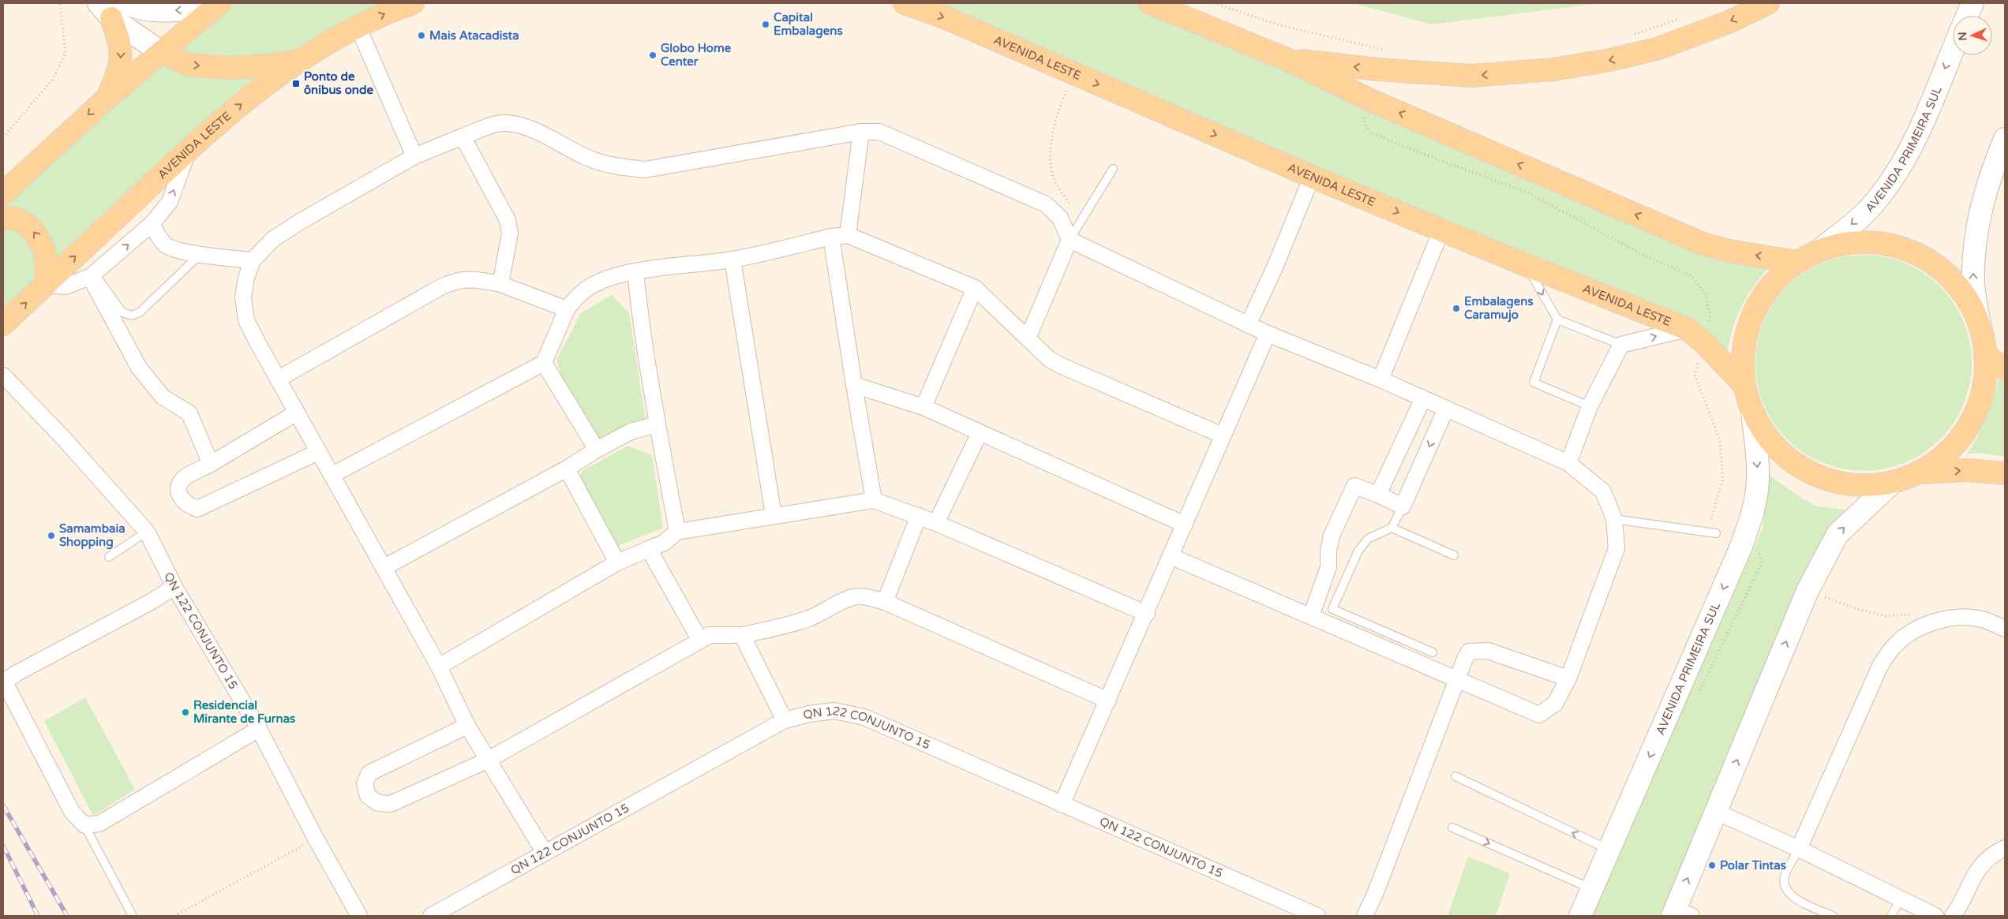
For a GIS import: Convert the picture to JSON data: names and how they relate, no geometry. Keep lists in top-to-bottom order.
{
  "streets": {
    "main road": ["AVENIDA LESTE", "AVENIDA PRIMEIRA SUL"],
    "street": ["QN 122 CONJUNTO 15"]
  },
  "places": {
    "other": [
      "Capital Embalagens",
      "Mais Atacadista",
      "Globo Home Center",
      "Embalagens Caramujo",
      "Samambaia Shopping",
      "Residencial Mirante de Furnas",
      "Polar Tintas"
    ],
    "transit": ["Ponto de ônibus onde"]
  },
  "north": "left"
}
